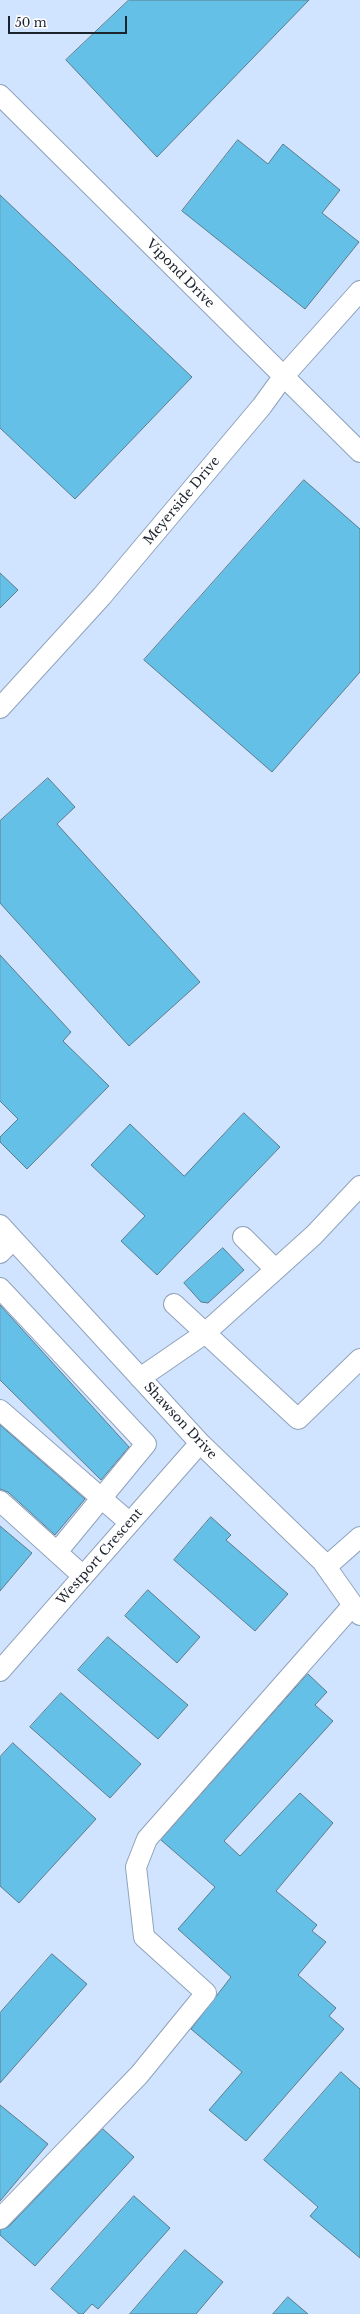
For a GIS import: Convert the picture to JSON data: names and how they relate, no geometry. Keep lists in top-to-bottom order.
{
  "streets": {
    "street": [
      "Vipond Drive",
      "Meyerside Drive",
      "Shawson Drive",
      "Westport Crescent"
    ]
  },
  "crossings": [
    ["Vipond Drive", "Meyerside Drive"],
    ["Shawson Drive", "Westport Crescent"]
  ],
  "scale_bar": "50 m"
}
